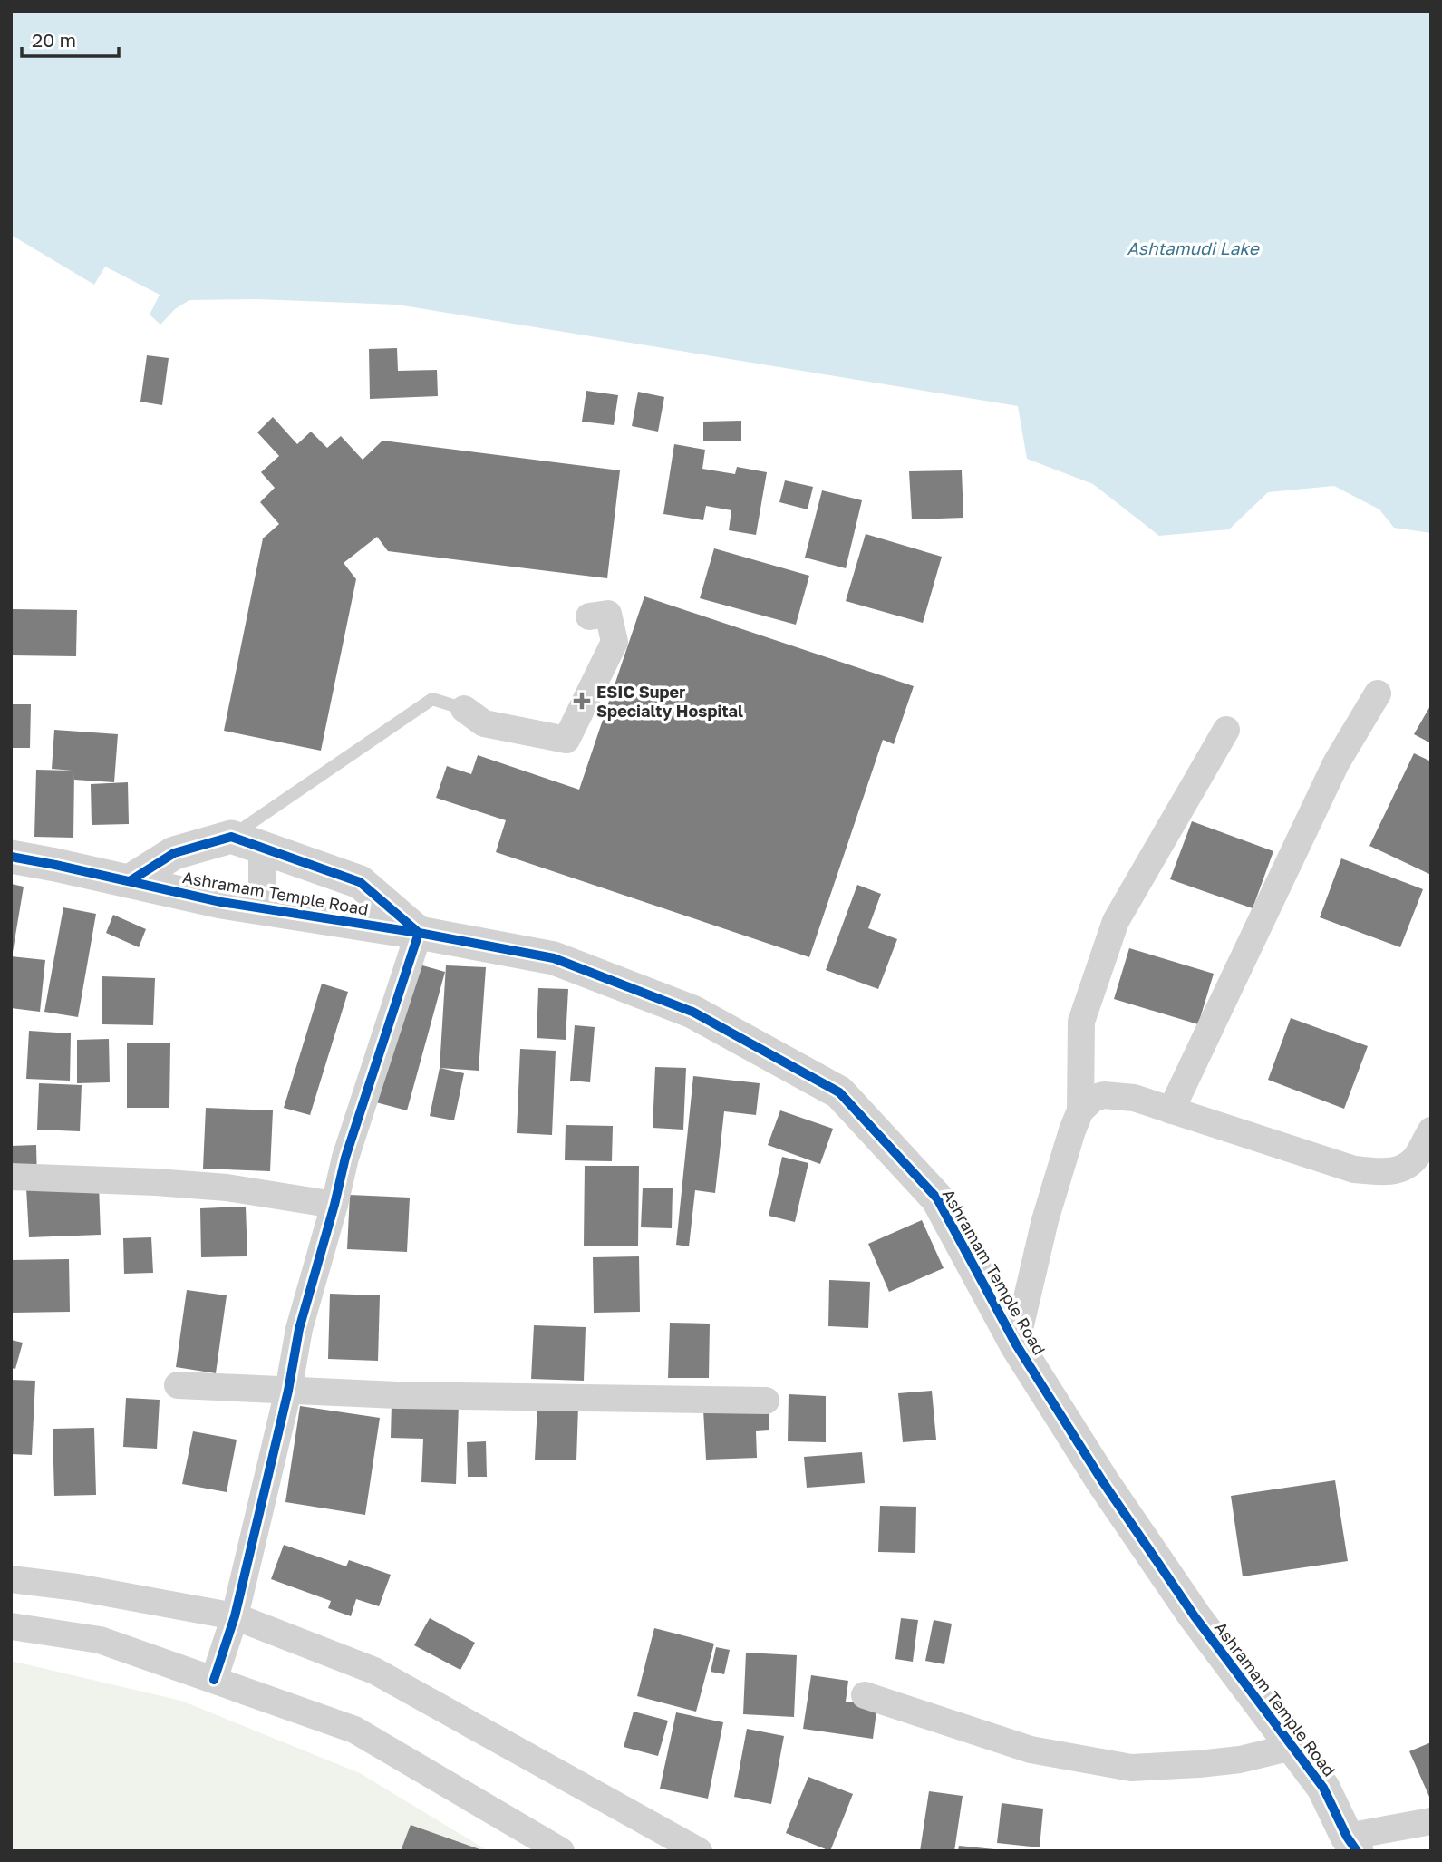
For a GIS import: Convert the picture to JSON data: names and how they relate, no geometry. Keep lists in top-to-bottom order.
{
  "streets": {
    "street": ["Ashramam Temple Road"]
  },
  "water": ["Ashtamudi Lake"],
  "places": {
    "health": ["ESIC Super Specialty Hospital"]
  },
  "scale_bar": "20 m"
}
